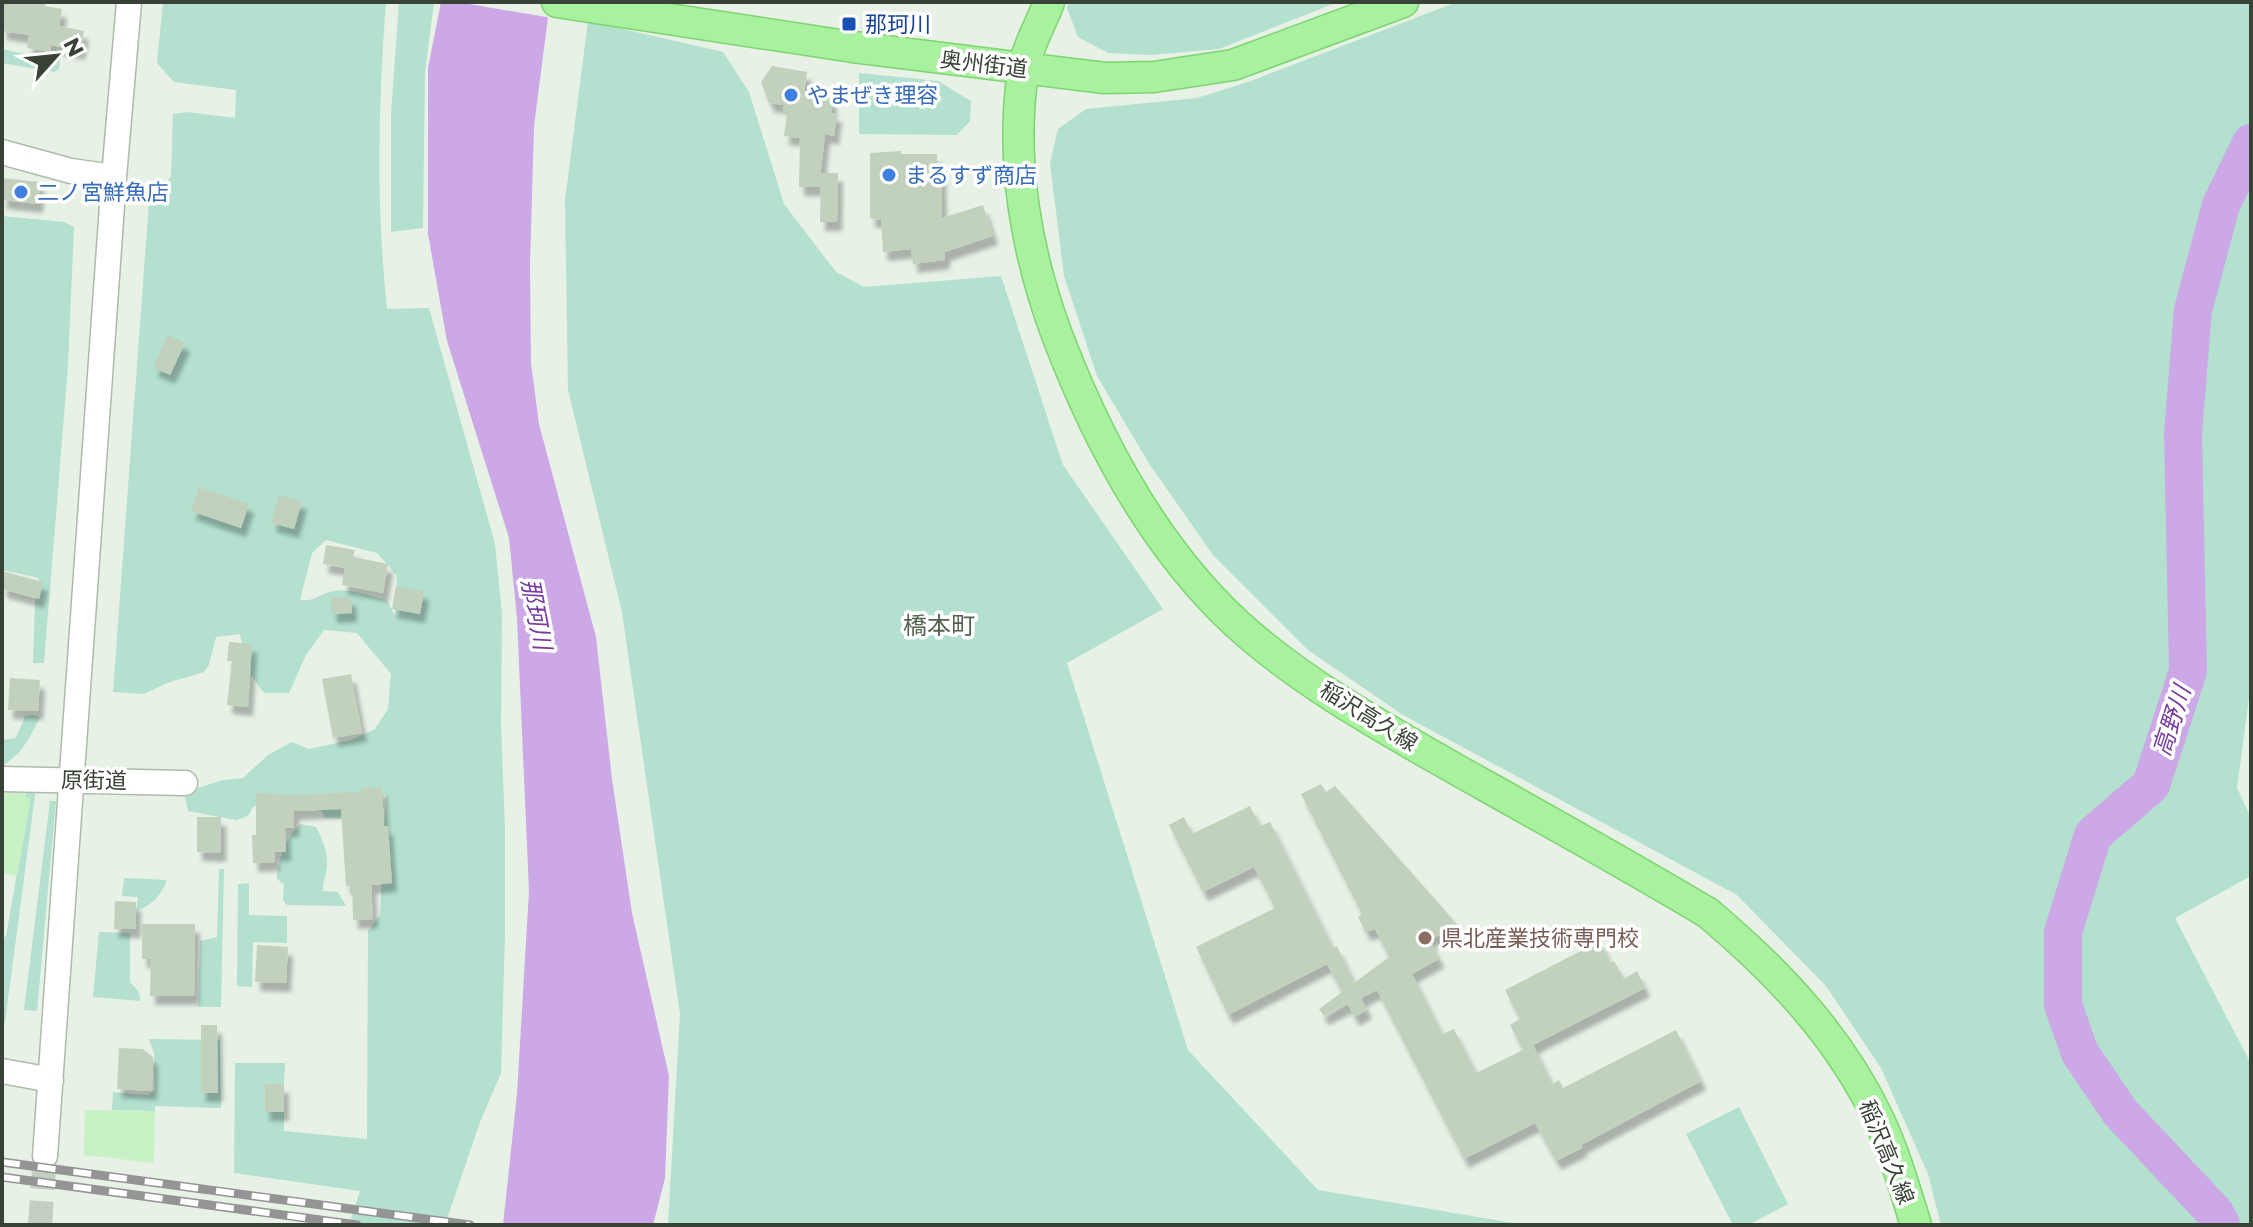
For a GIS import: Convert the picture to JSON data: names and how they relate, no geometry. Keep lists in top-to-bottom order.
{
  "streets": {
    "main road": ["奥州街道", "稲沢高久線"],
    "street": ["原街道"]
  },
  "crossings": [
    ["奥州街道", "稲沢高久線"]
  ],
  "districts": ["橋本町"],
  "water": ["那珂川", "高野川"],
  "places": {
    "transit": ["那珂川"],
    "other": [
      "やまぜき理容",
      "まるすず商店",
      "二ノ宮鮮魚店",
      "県北産業技術専門校"
    ]
  },
  "north": "top right"
}
